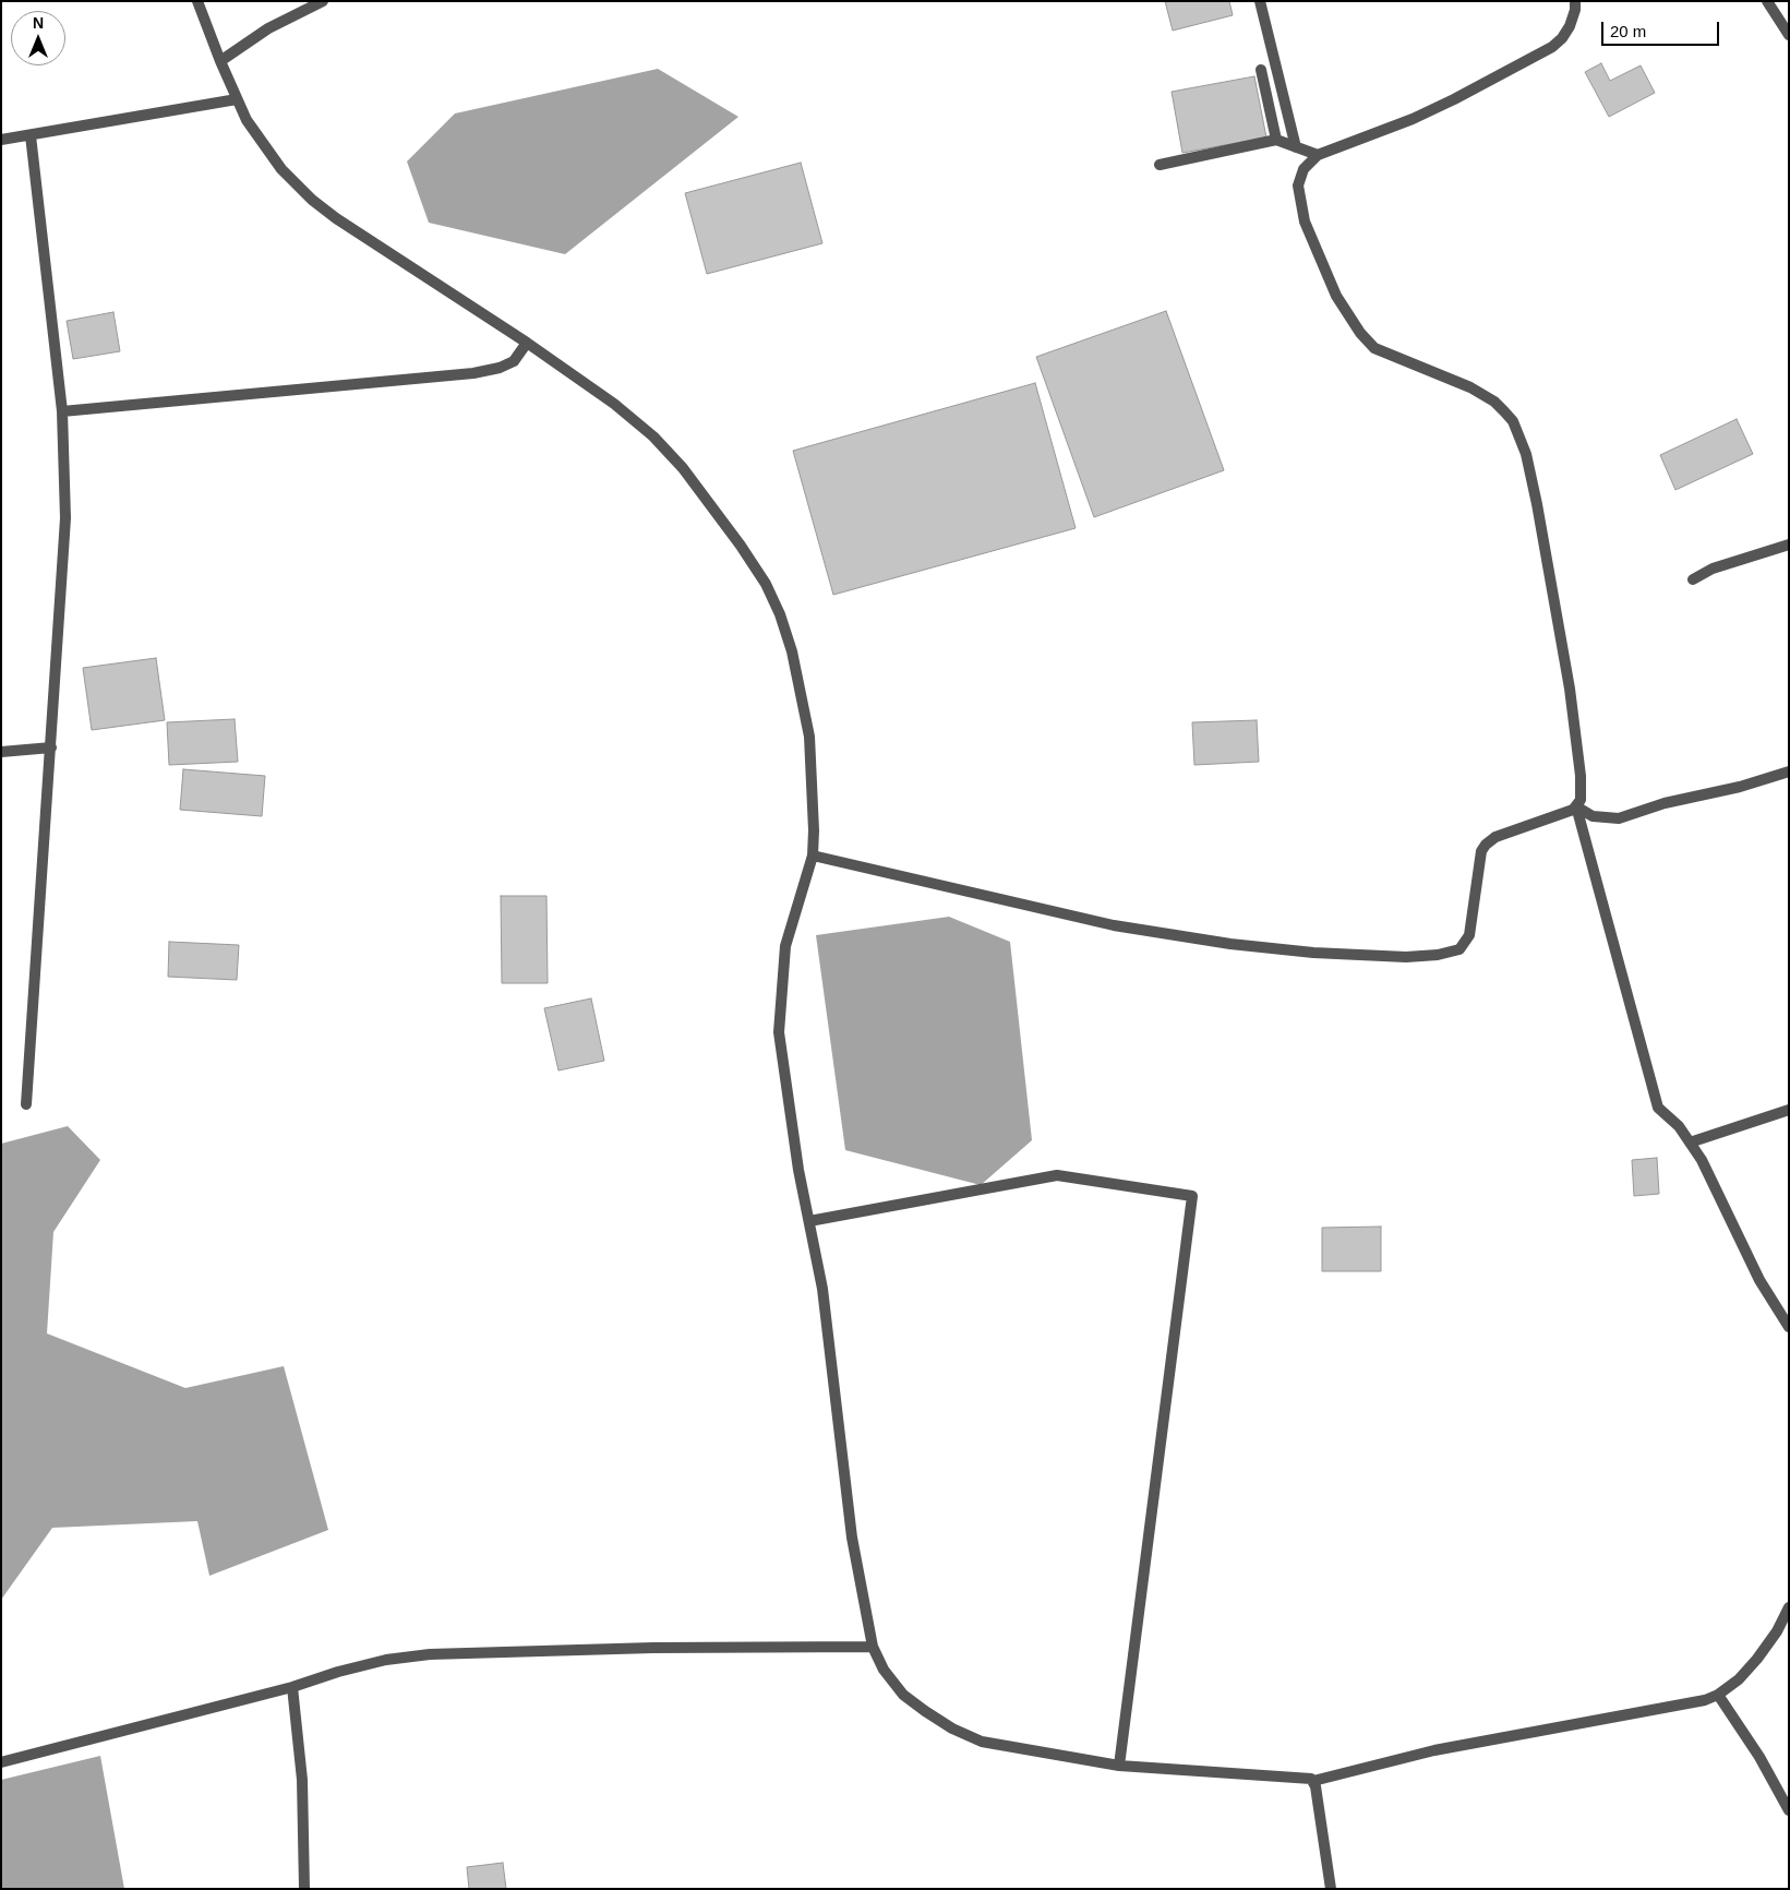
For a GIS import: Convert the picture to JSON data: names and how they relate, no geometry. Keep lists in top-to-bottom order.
{
  "scale_bar": "20 m",
  "north": "top"
}
